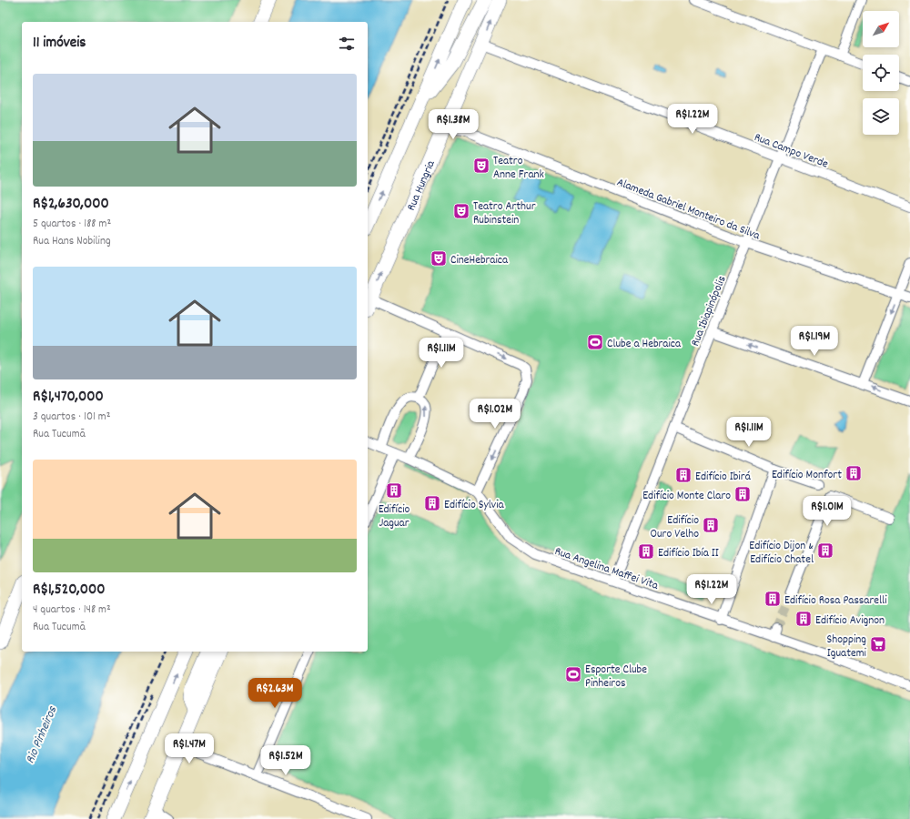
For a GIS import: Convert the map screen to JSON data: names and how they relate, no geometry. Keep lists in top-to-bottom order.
{
  "streets": {
    "highway": ["Rua Hungria"],
    "street": [
      "Rua Campo Verde",
      "Alameda Gabriel Monteiro da Silva",
      "Rua Ibiapinópolis",
      "Rua Angelina Maffei Vita"
    ]
  },
  "crossings": [
    ["Rua Campo Verde", "Rua Hungria"],
    ["Rua Campo Verde", "Rua Ibiapinópolis"],
    ["Rua Hungria", "Alameda Gabriel Monteiro da Silva"],
    ["Alameda Gabriel Monteiro da Silva", "Rua Ibiapinópolis"],
    ["Rua Ibiapinópolis", "Rua Angelina Maffei Vita"]
  ],
  "water": ["Rio Pinheiros"],
  "places": {
    "theatre": ["Teatro Anne Frank", "Teatro Arthur Rubinstein", "CineHebraica"],
    "sports": ["Clube a Hebraica", "Esporte Clube Pinheiros"],
    "building": [
      "Edifício Monfort",
      "Edifício Ibirá",
      "Edifício Jaguar",
      "Edifício Monte Claro",
      "Edifício Sylvia",
      "Edifício Ouro Velho",
      "Edifício Dijon & Edifício Chatel",
      "Edifício Ibía II",
      "Edifício Rosa Passarelli",
      "Edifício Avignon"
    ],
    "supermarket": ["Shopping Iguatemi"]
  },
  "north": "top right",
  "page": {
    "heading": "11 imóveis",
    "list": [
      {
        "name": "R$2,630,000",
        "note": "5 quartos · 188 m² · Rua Hans Nobiling"
      },
      {
        "name": "R$1,470,000",
        "note": "3 quartos · 101 m² · Rua Tucumã"
      },
      {
        "name": "R$1,520,000",
        "note": "4 quartos · 148 m² · Rua Tucumã"
      }
    ],
    "price": [
      "R$1.22M",
      "R$1.38M",
      "R$1.19M",
      "R$1.11M",
      "R$1.02M",
      "R$1.11M",
      "R$1.01M",
      "R$1.22M",
      "R$2.63M",
      "R$1.47M",
      "R$1.52M"
    ]
  }
}
